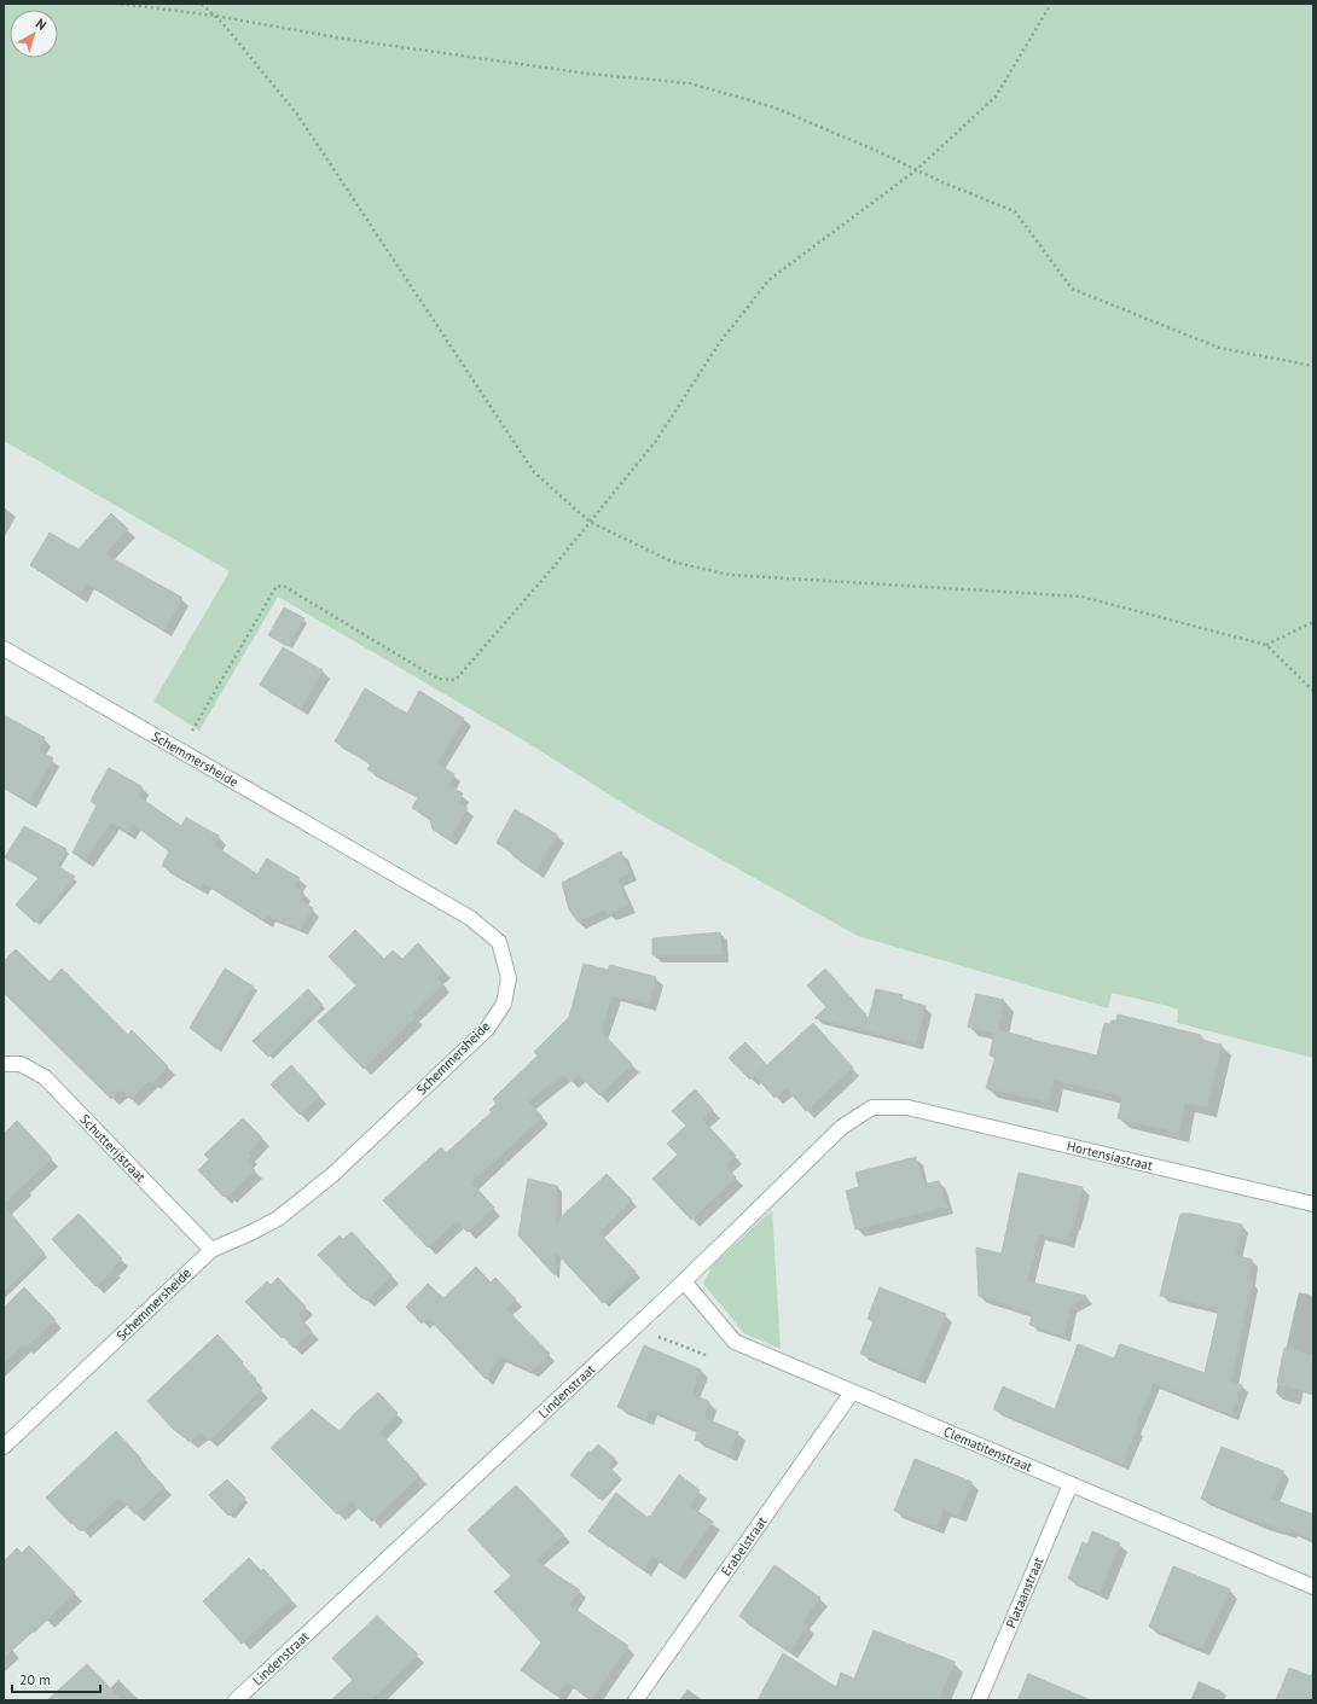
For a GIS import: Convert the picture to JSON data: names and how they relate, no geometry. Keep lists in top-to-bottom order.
{
  "streets": {
    "street": [
      "Schemmersheide",
      "Schutterijstraat",
      "Hortensiastraat",
      "Lindenstraat",
      "Clematitenstraat",
      "Erabelstraat",
      "Plataanstraat"
    ]
  },
  "crossings": [
    ["Schemmersheide", "Schutterijstraat"],
    ["Hortensiastraat", "Lindenstraat"],
    ["Lindenstraat", "Clematitenstraat"],
    ["Clematitenstraat", "Erabelstraat"],
    ["Clematitenstraat", "Plataanstraat"]
  ],
  "scale_bar": "20 m",
  "north": "top right"
}
